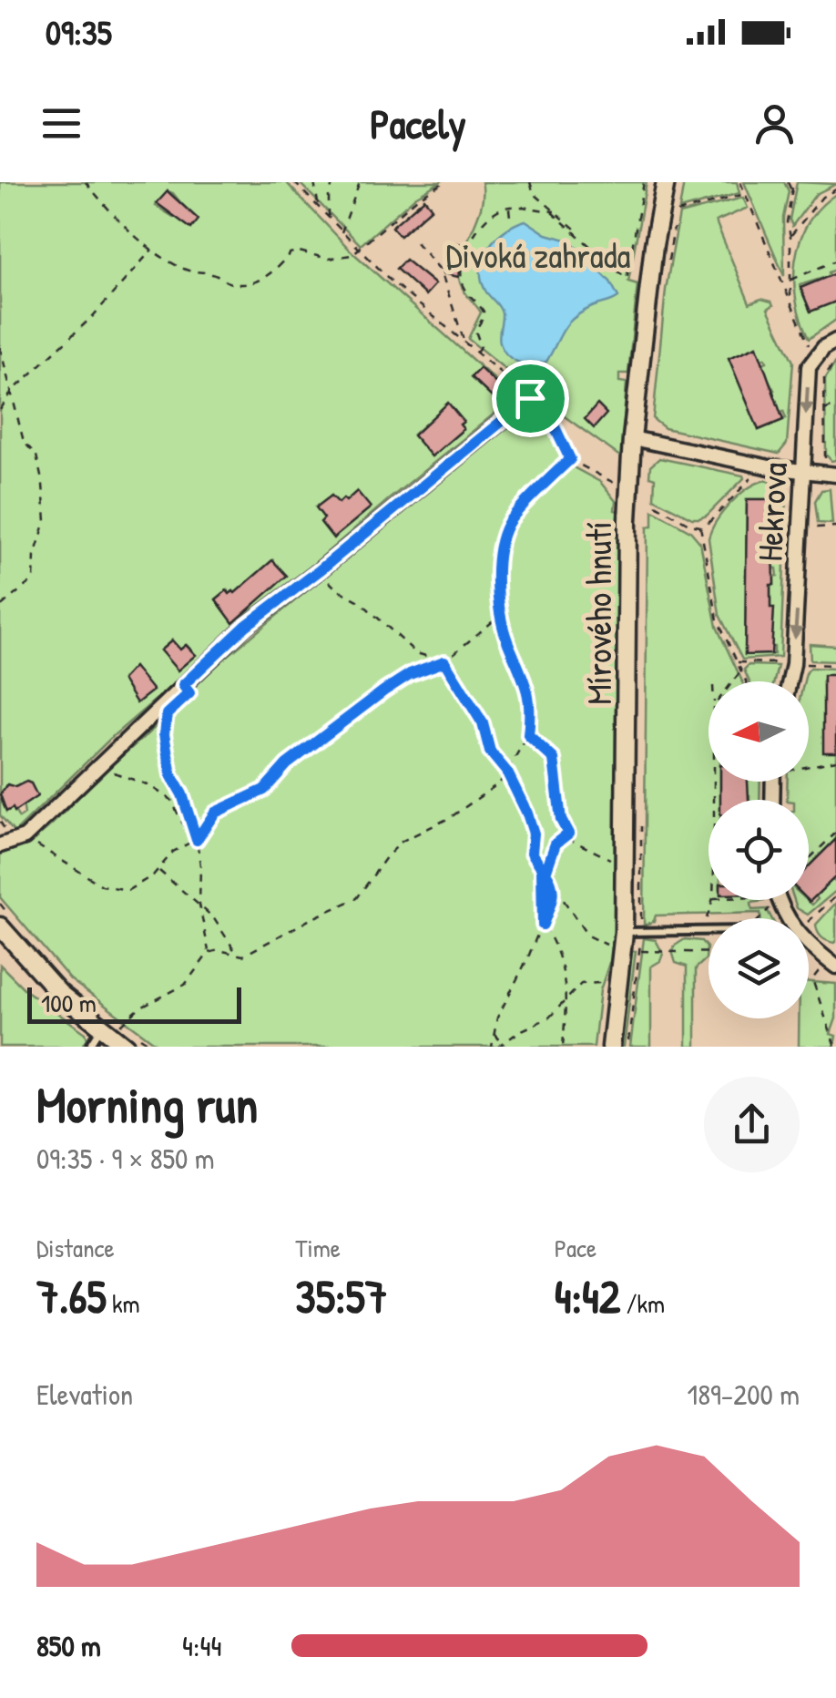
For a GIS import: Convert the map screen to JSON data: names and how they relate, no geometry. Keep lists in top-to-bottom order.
{
  "streets": {
    "main road": ["Mírového hnutí"],
    "street": ["Hekrova"]
  },
  "one_way": ["Hekrova"],
  "parks": ["Divoká zahrada"],
  "scale_bar": "100 m",
  "north": "left",
  "page": {
    "status": "09:35",
    "header": "Pacely",
    "scale": "100 m",
    "heading": ["Morning run", "09:35 · 9 × 850 m"],
    "stats": [
      ["Distance", "7.65 km"],
      ["Time", "35:57"],
      ["Pace", "4:42 /km"]
    ],
    "chart": ["Elevation", "189–200 m"],
    "list": [
      {
        "name": "850 m",
        "note": "4:44"
      }
    ]
  }
}
